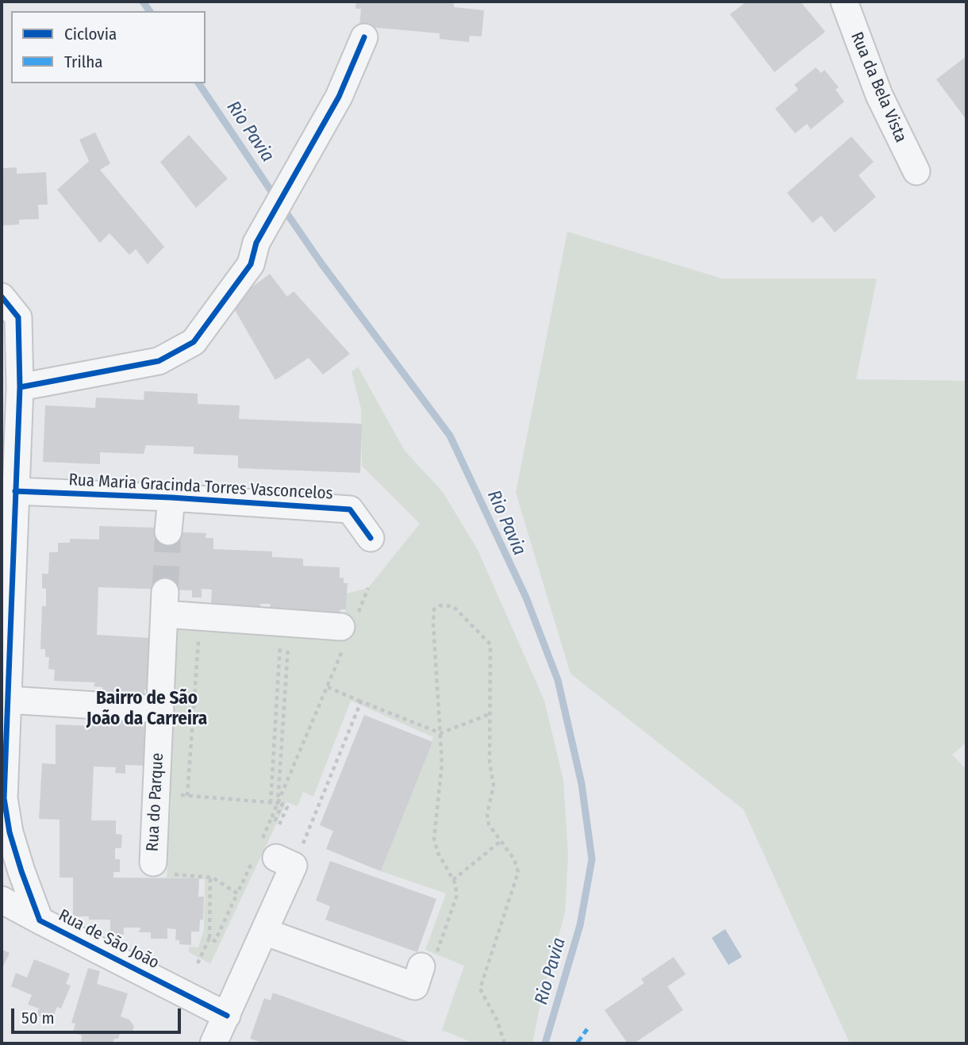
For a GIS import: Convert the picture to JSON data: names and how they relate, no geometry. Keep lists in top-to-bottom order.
{
  "streets": {
    "street": [
      "Rua da Bela Vista",
      "Rua Maria Gracinda Torres Vasconcelos",
      "Rua do Parque",
      "Rua de São João"
    ]
  },
  "crossings": [
    ["Rua Maria Gracinda Torres Vasconcelos", "Rua de São João"]
  ],
  "districts": ["Bairro de São João da Carreira"],
  "water": ["Rio Pavia"],
  "legend": ["Ciclovia", "Trilha"],
  "scale_bar": "50 m"
}
